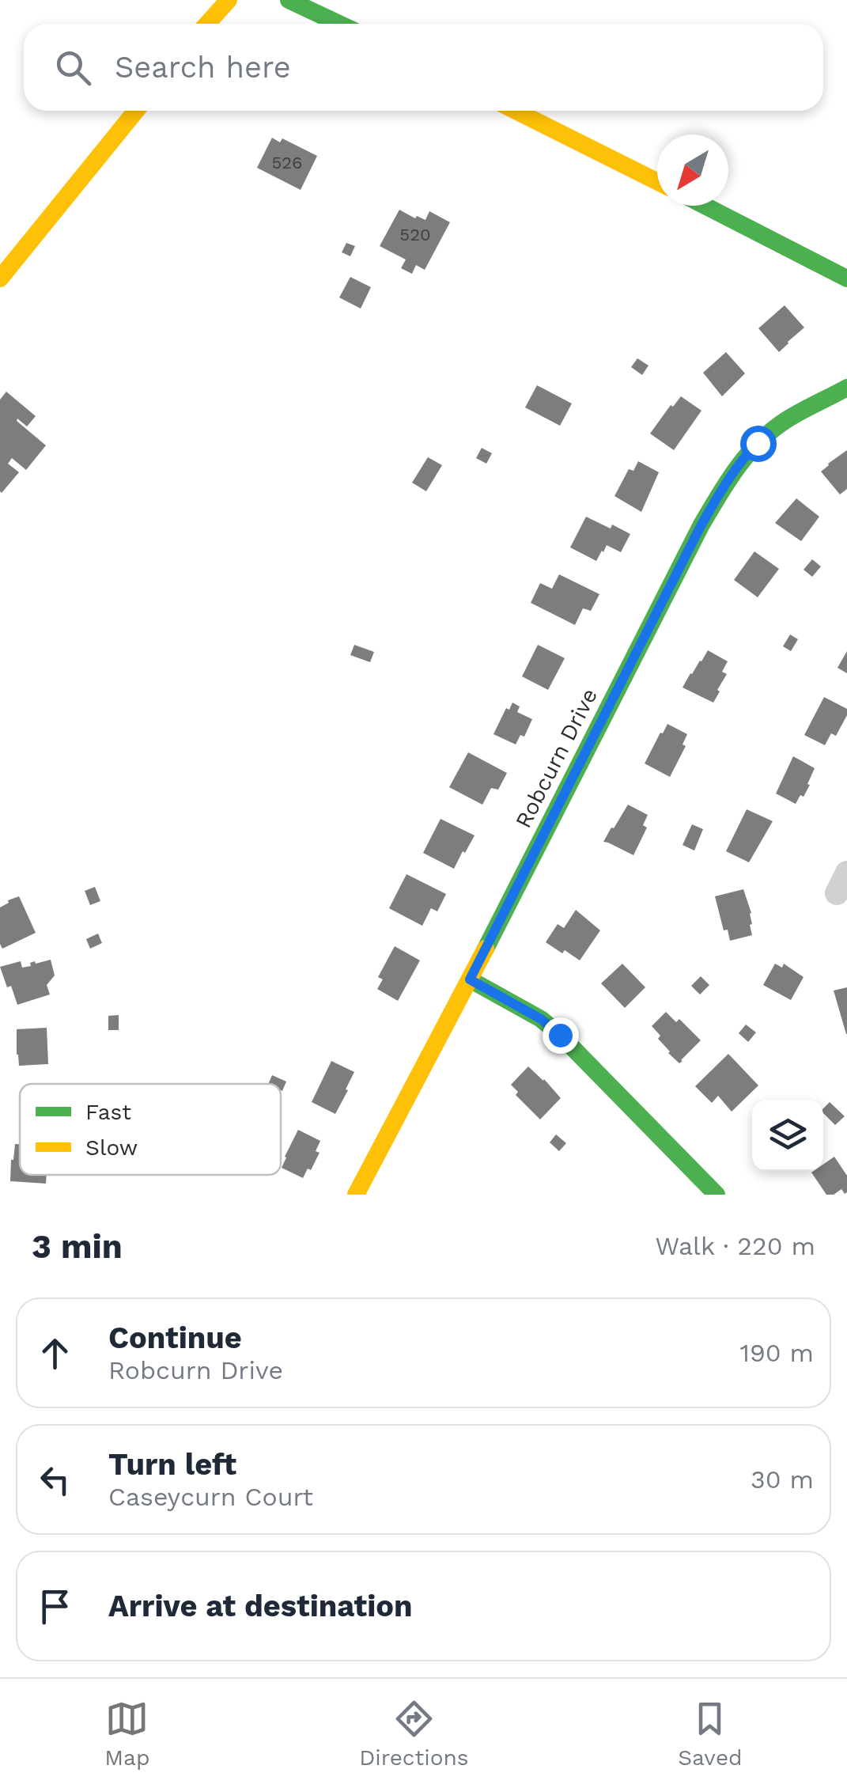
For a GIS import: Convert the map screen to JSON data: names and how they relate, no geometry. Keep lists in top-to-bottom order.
{
  "streets": {
    "street": ["Robcurn Drive"]
  },
  "house_numbers": ["526", "520"],
  "legend": ["Fast", "Slow"],
  "north": "bottom left",
  "page": {
    "search": "Search here",
    "heading": ["3 min", "Walk · 220 m"],
    "list": [
      ["Continue", "Robcurn Drive", "190 m"],
      ["Turn left", "Caseycurn Court", "30 m"],
      "Arrive at destination"
    ],
    "nav": ["Map", "Directions", "Saved"]
  }
}
